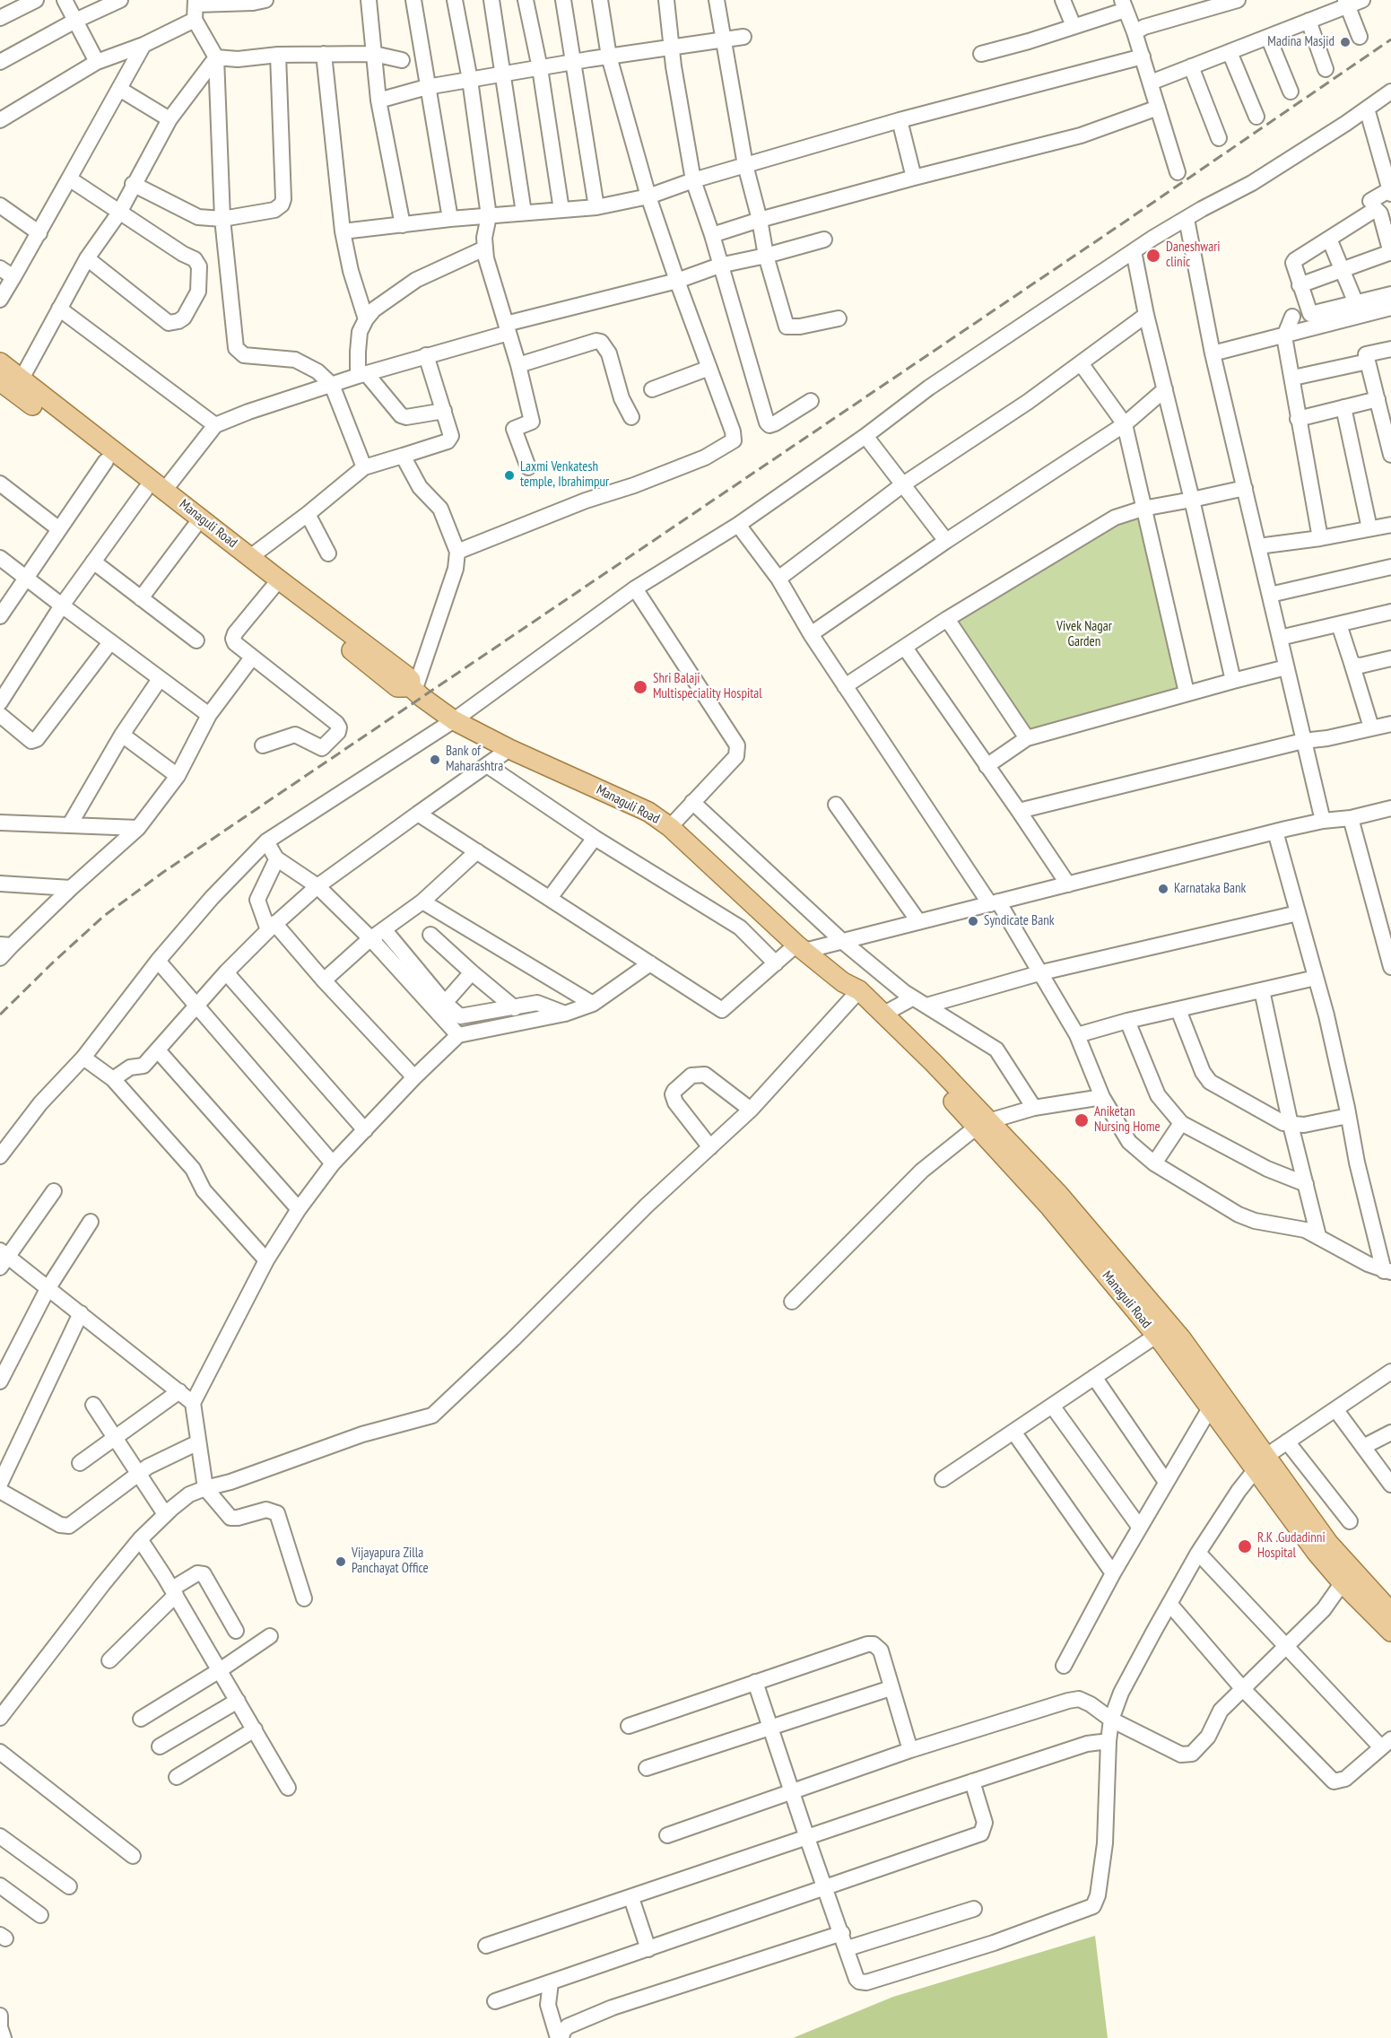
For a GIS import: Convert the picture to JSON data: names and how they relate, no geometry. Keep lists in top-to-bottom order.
{
  "streets": {
    "main road": ["Managuli Road"]
  },
  "parks": ["Vivek Nagar Garden"],
  "places": [
    "Madina Masjid",
    "Daneshwari clinic",
    "Laxmi Venkatesh temple, Ibrahimpur",
    "Shri Balaji Multispeciality Hospital",
    "Bank of Maharashtra",
    "Karnataka Bank",
    "Syndicate Bank",
    "Aniketan Nursing Home",
    "R.K .Gudadinni Hospital",
    "Vijayapura Zilla Panchayat Office"
  ]
}
